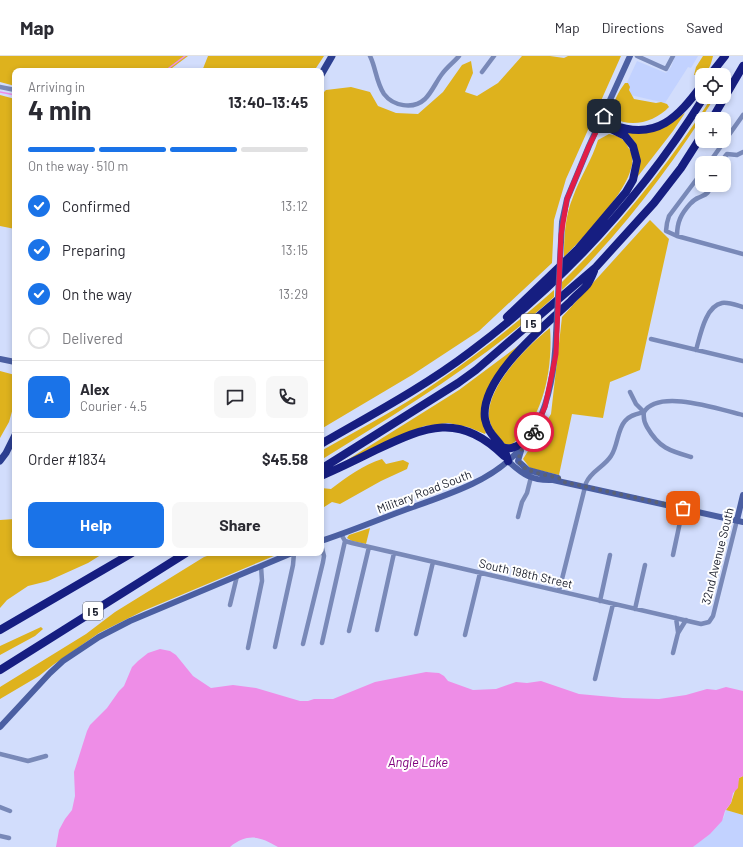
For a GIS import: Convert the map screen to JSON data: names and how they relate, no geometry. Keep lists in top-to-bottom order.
{
  "streets": {
    "highway": ["I 5"],
    "main road": ["Military Road South", "32nd Avenue South"],
    "street": ["South 198th Street"]
  },
  "crossings": [
    ["32nd Avenue South", "South 198th Street"]
  ],
  "water": ["Angle Lake"],
  "page": {
    "header": "Map",
    "nav": ["Map", "Directions", "Saved"],
    "map_buttons": ["+", "−"],
    "heading": ["4 min", "Arriving in", "13:40–13:45"],
    "panel": [
      "Alex",
      "Courier · 4.5",
      "Order #1834",
      "$45.58"
    ],
    "bar": "On the way · 510 m",
    "list": [
      ["Confirmed", "13:12"],
      ["Preparing", "13:15"],
      ["On the way", "13:29"],
      "Delivered"
    ],
    "round": "A",
    "buttons": ["Help", "Share"]
  }
}
